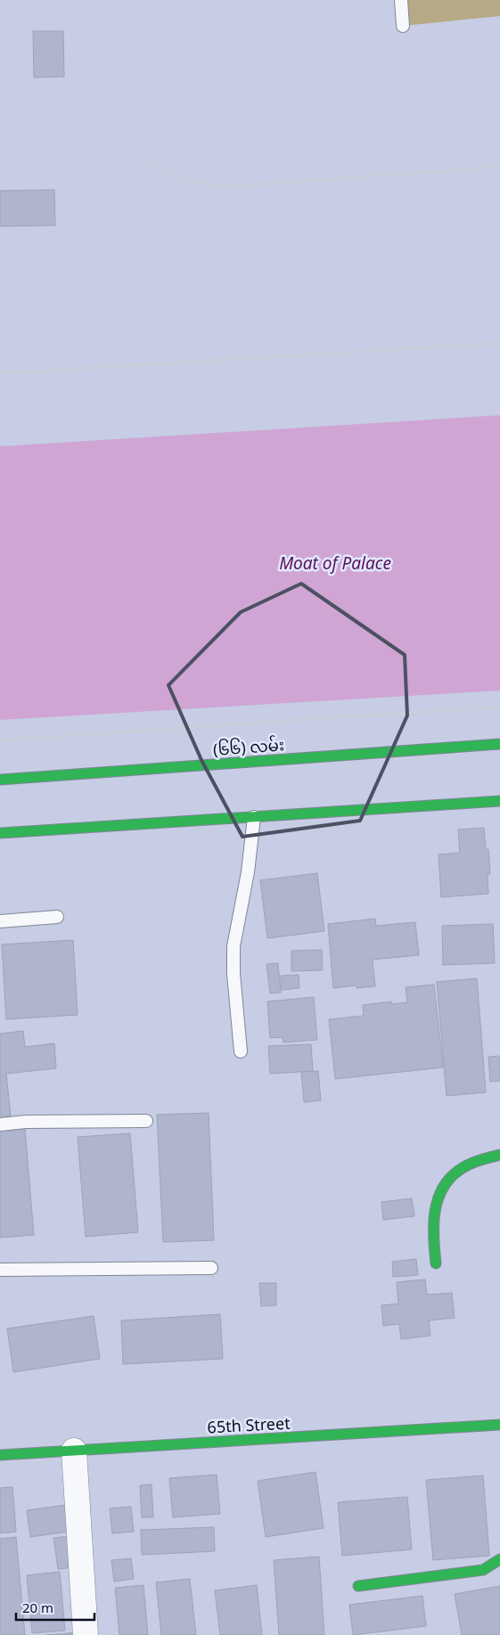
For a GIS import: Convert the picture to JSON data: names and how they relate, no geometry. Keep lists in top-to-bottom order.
{
  "streets": {
    "main road": ["(၆၆) လမ်း", "65th Street"]
  },
  "water": ["Moat of Palace"],
  "scale_bar": "20 m"
}
